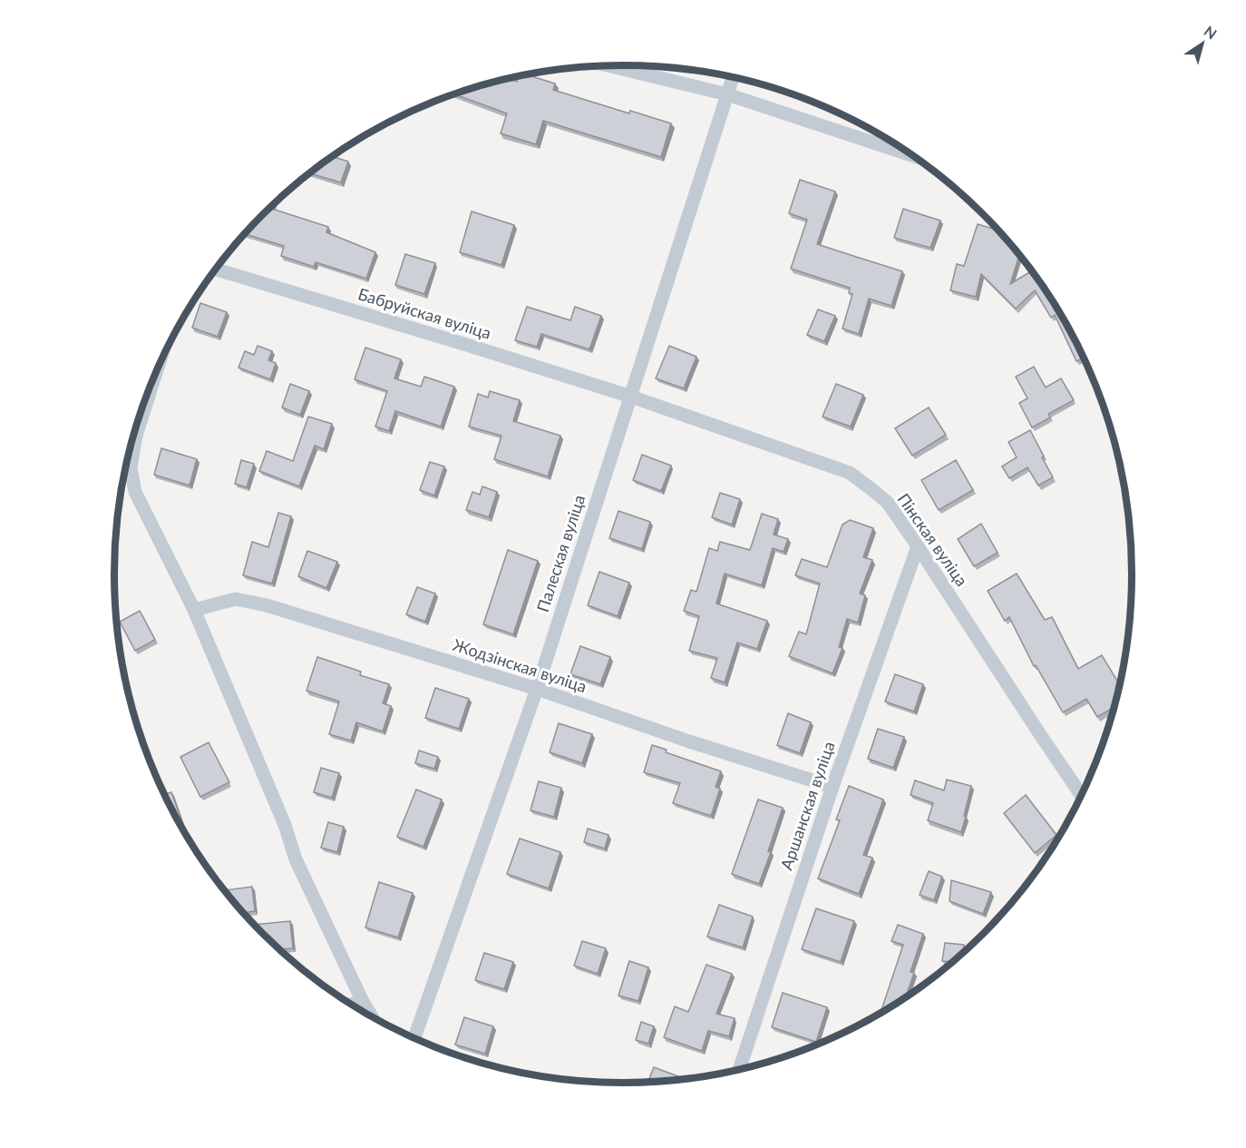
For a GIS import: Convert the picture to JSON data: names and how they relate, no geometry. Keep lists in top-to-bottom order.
{
  "streets": {
    "street": [
      "Бабруйская вуліца",
      "Пінская вуліца",
      "Палеская вуліца",
      "Жодзінская вуліца",
      "Аршанская вуліца"
    ]
  },
  "crossings": [
    ["Бабруйская вуліца", "Пінская вуліца"],
    ["Бабруйская вуліца", "Палеская вуліца"],
    ["Пінская вуліца", "Палеская вуліца"],
    ["Пінская вуліца", "Аршанская вуліца"],
    ["Палеская вуліца", "Жодзінская вуліца"],
    ["Жодзінская вуліца", "Аршанская вуліца"]
  ],
  "north": "top right"
}
